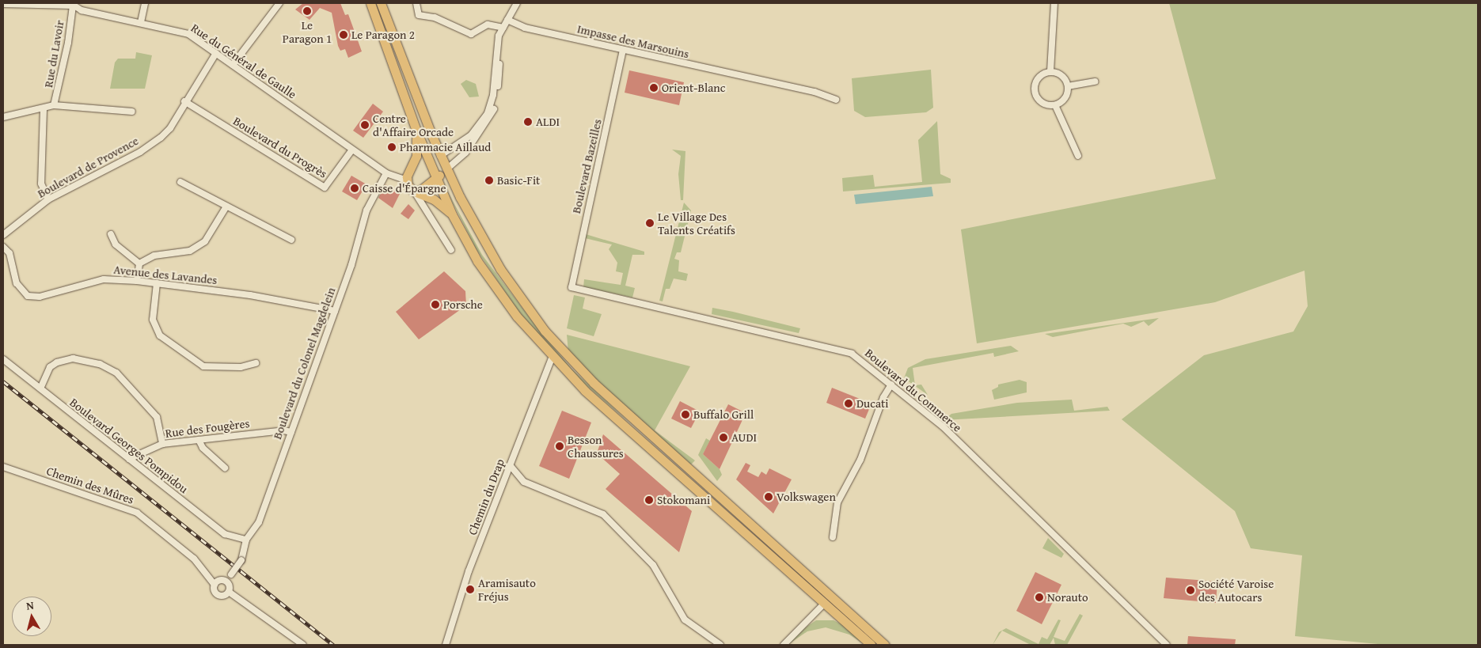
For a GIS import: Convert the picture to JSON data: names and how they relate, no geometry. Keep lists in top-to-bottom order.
{
  "streets": {
    "street": [
      "Impasse des Marsouins",
      "Rue du Lavoir",
      "Rue du Général de Gaulle",
      "Boulevard du Progrès",
      "Boulevard Bazeilles",
      "Boulevard de Provence",
      "Avenue des Lavandes",
      "Boulevard du Colonel Magdelein",
      "Boulevard du Commerce",
      "Rue des Fougères",
      "Boulevard Georges Pompidou",
      "Chemin des Mûres",
      "Chemin du Drap"
    ]
  },
  "crossings": [
    ["Impasse des Marsouins", "Boulevard Bazeilles"],
    ["Rue du Lavoir", "Rue du Général de Gaulle"],
    ["Rue du Général de Gaulle", "Boulevard du Progrès"],
    ["Rue du Général de Gaulle", "Boulevard de Provence"],
    ["Rue du Général de Gaulle", "Boulevard du Colonel Magdelein"],
    ["Boulevard du Progrès", "Boulevard de Provence"],
    ["Boulevard Bazeilles", "Boulevard du Commerce"],
    ["Avenue des Lavandes", "Boulevard du Colonel Magdelein"],
    ["Boulevard du Colonel Magdelein", "Rue des Fougères"],
    ["Boulevard du Colonel Magdelein", "Boulevard Georges Pompidou"],
    ["Rue des Fougères", "Boulevard Georges Pompidou"]
  ],
  "places": [
    "Le Paragon 1",
    "Le Paragon 2",
    "Orient-Blanc",
    "ALDI",
    "Centre d'Affaire Orcade",
    "Pharmacie Aillaud",
    "Basic-Fit",
    "Caisse d'Épargne",
    "Le Village Des Talents Créatifs",
    "Porsche",
    "Ducati",
    "Buffalo Grill",
    "AUDI",
    "Besson Chaussures",
    "Volkswagen",
    "Stokomani",
    "Aramisauto Fréjus",
    "Société Varoise des Autocars",
    "Norauto"
  ],
  "north": "top"
}
